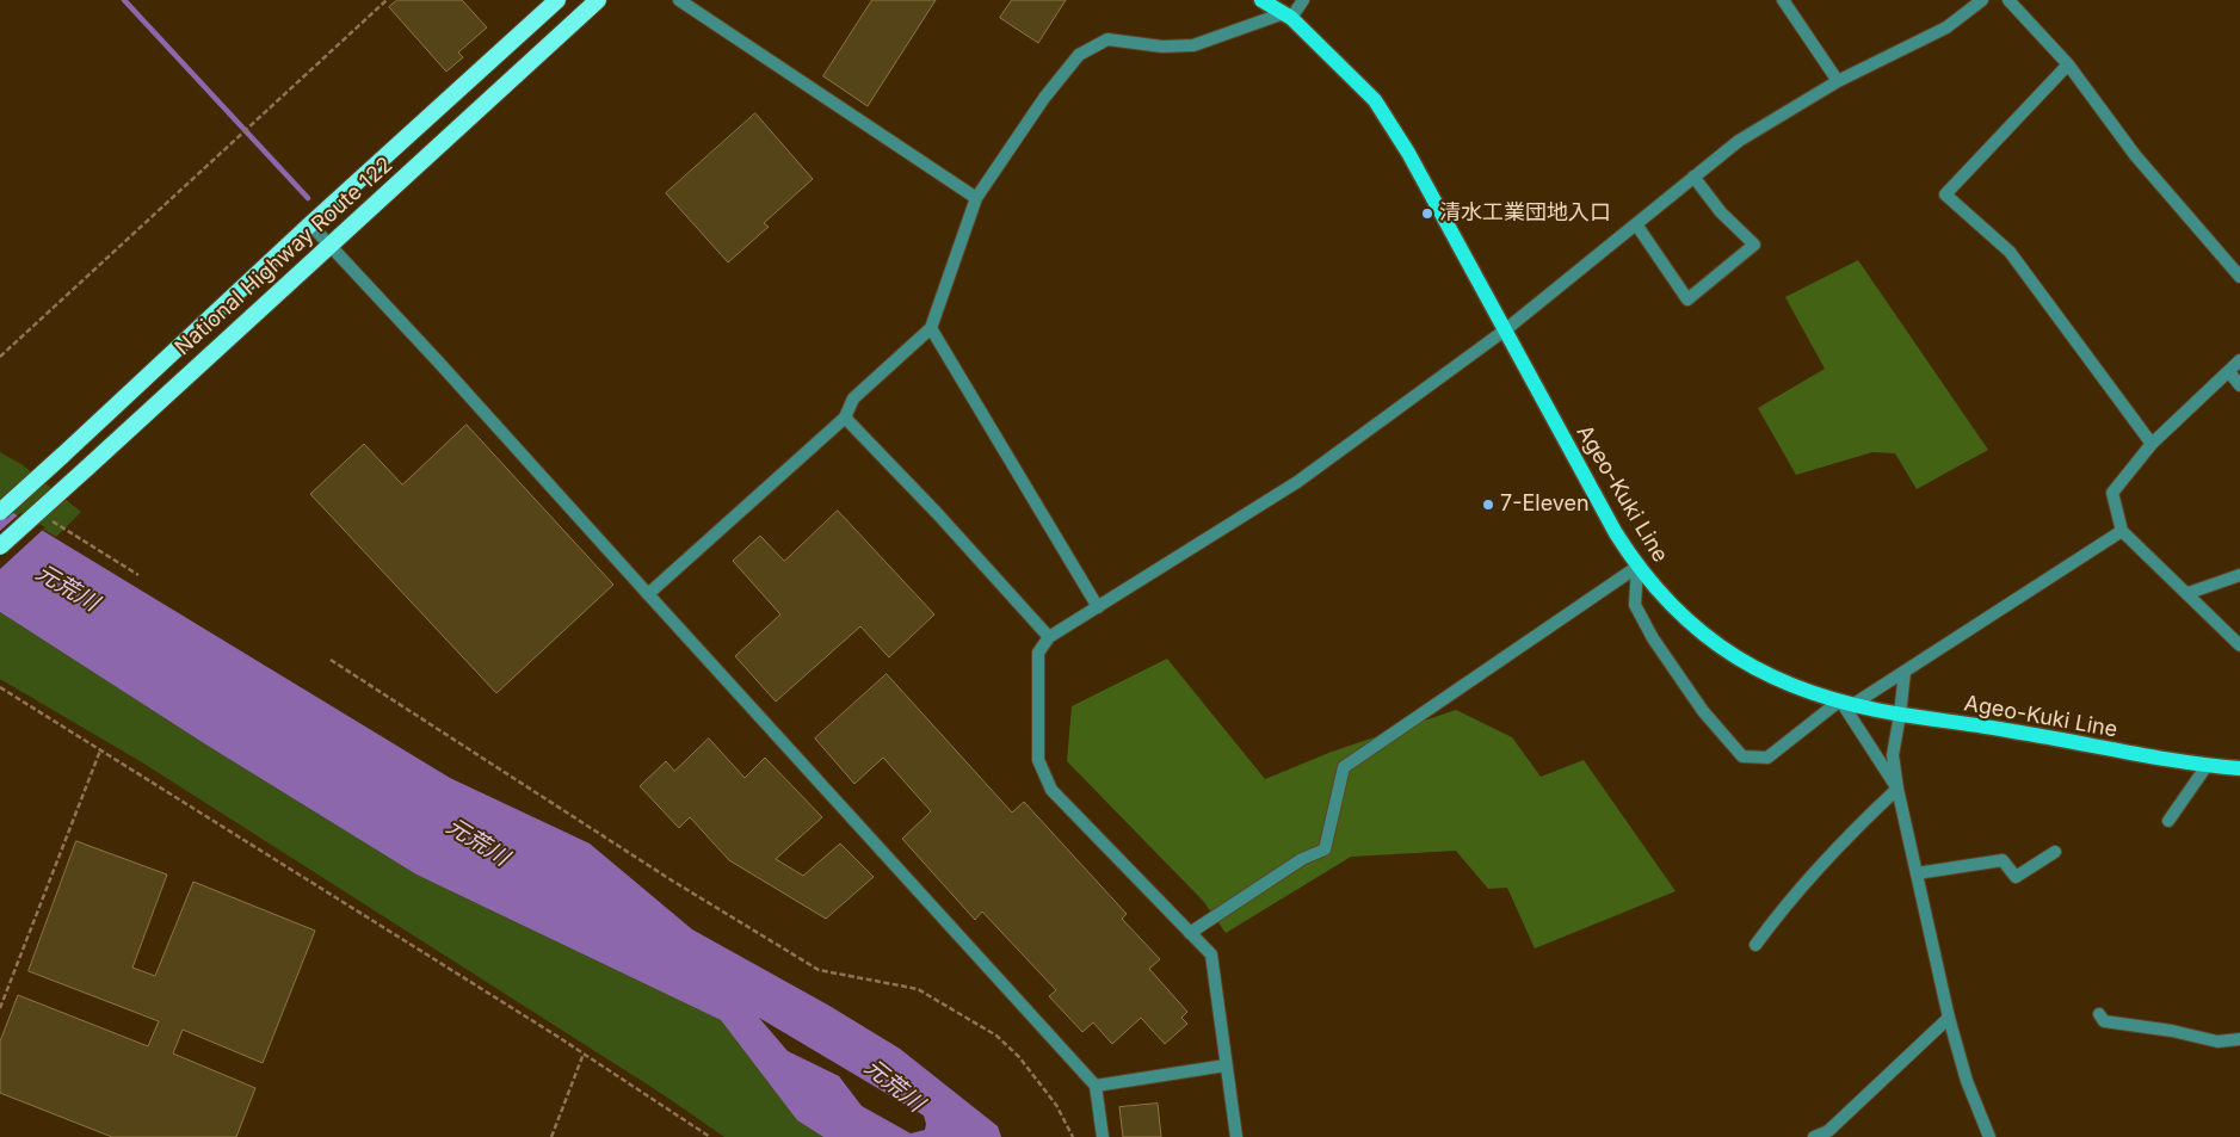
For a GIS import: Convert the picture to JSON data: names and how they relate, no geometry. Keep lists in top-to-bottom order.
{
  "streets": {
    "highway": ["National Highway Route 122"],
    "main road": ["Ageo-Kuki Line"]
  },
  "water": ["元荒川"],
  "places": ["清水工業団地入口", "7-Eleven"]
}
